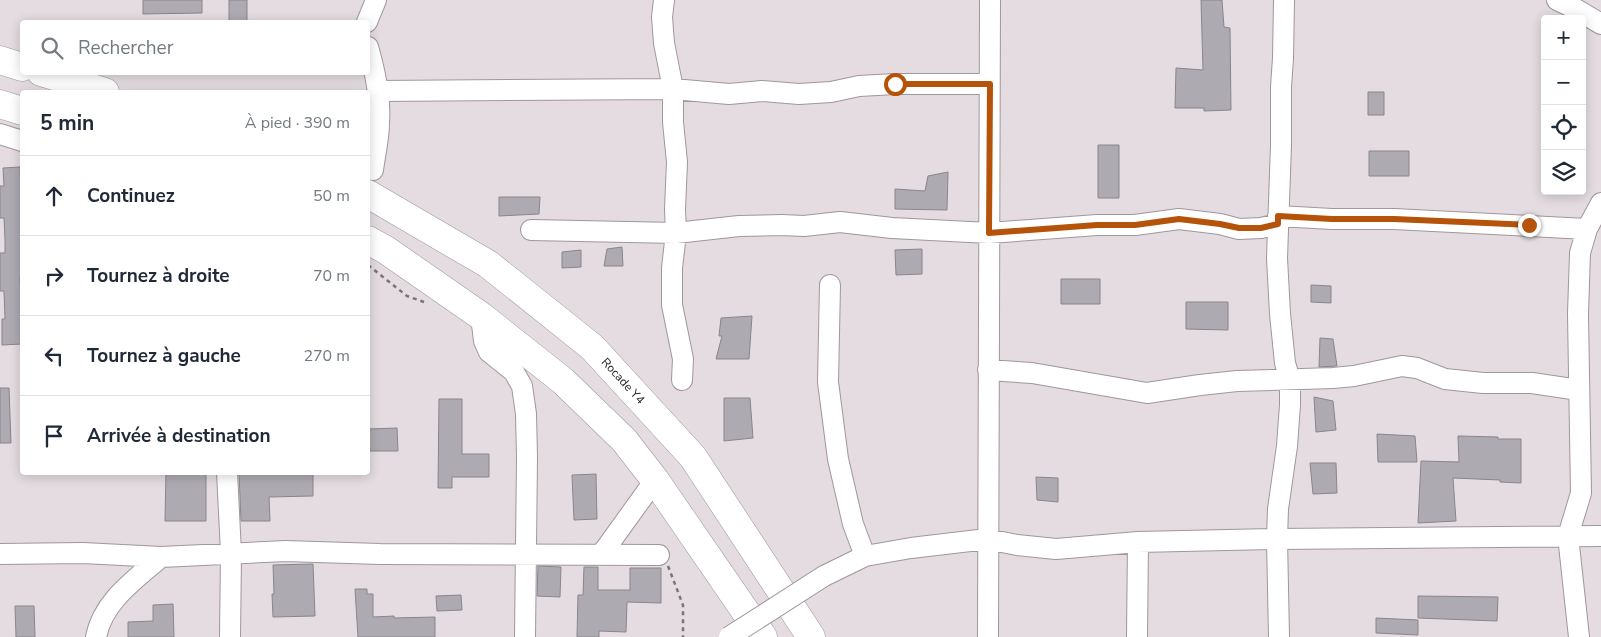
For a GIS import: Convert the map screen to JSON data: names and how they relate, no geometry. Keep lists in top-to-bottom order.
{
  "streets": {
    "highway": ["Rocade Y4"]
  },
  "page": {
    "map_buttons": ["+", "−"],
    "search": "Rechercher",
    "heading": ["5 min", "À pied · 390 m"],
    "list": [
      ["Continuez", "50 m"],
      ["Tournez à droite", "70 m"],
      ["Tournez à gauche", "270 m"],
      "Arrivée à destination"
    ]
  }
}
